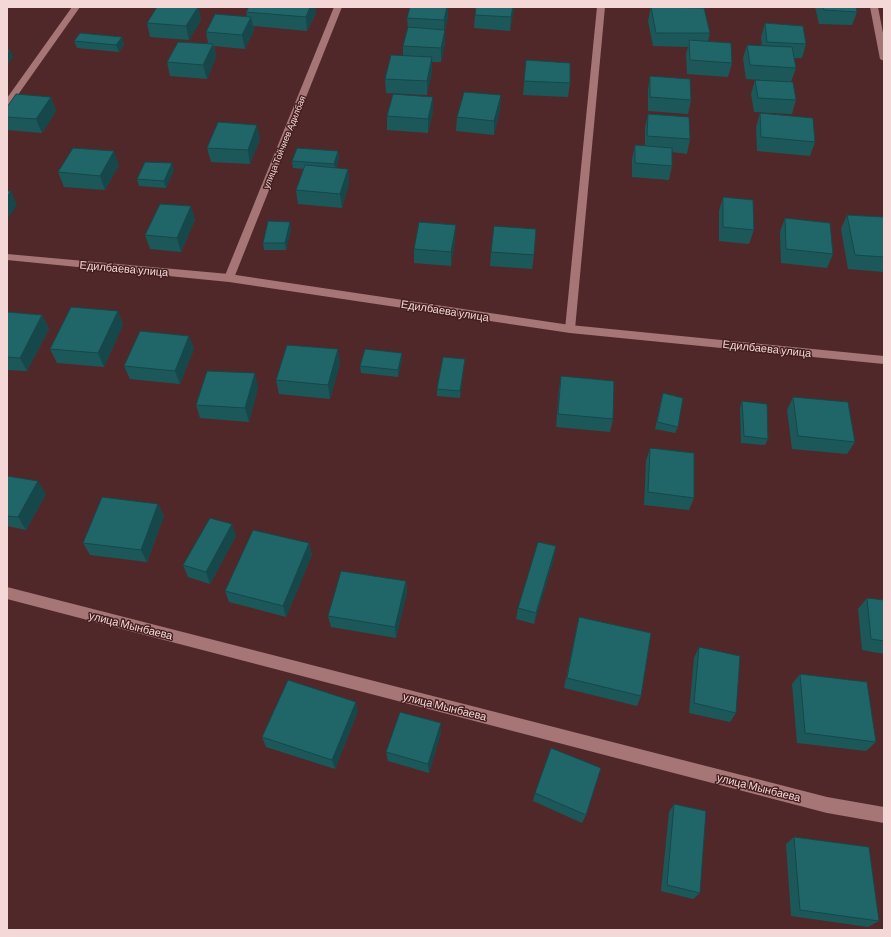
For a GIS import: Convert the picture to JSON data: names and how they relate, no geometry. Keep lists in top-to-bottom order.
{
  "streets": {
    "street": ["улица Тойчиев Адилбая", "Едилбаева улица", "улица Мынбаева"]
  },
  "crossings": [
    ["улица Тойчиев Адилбая", "Едилбаева улица"]
  ]
}
